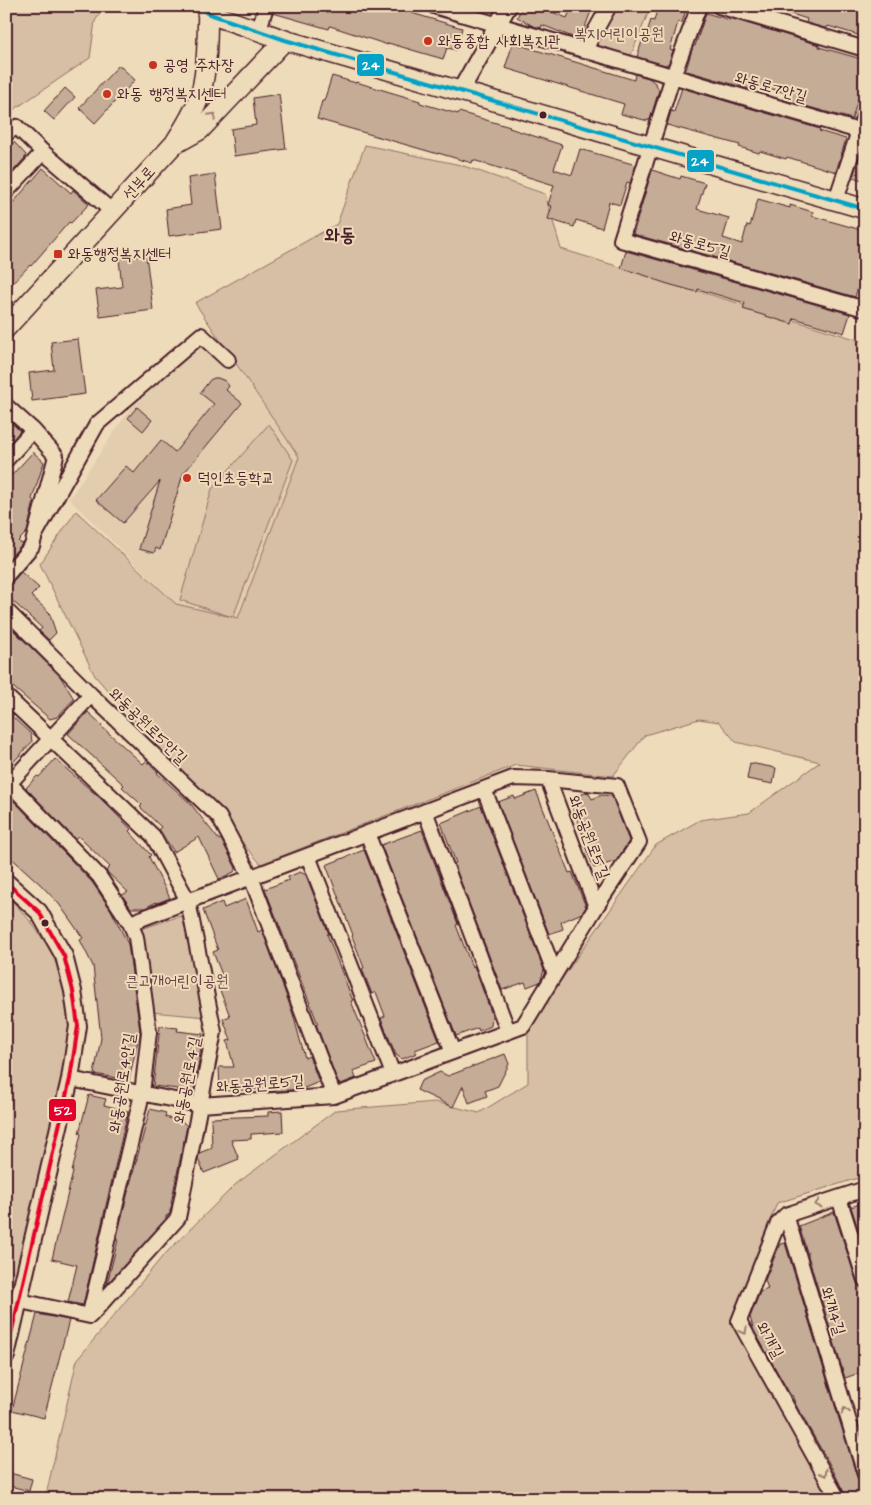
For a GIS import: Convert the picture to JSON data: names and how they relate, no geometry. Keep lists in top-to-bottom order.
{
  "streets": {
    "main road": ["선부로"],
    "street": [
      "와동로7안길",
      "와동로5길",
      "와동공원로5안길",
      "와동공원로5길",
      "와동공원로4길",
      "와동공원로4안길",
      "와개4길",
      "와개길"
    ]
  },
  "crossings": [
    ["와동공원로5안길", "와동공원로5길"],
    ["와동공원로5길", "와동공원로4길"],
    ["와동공원로5길", "와동공원로4안길"],
    ["와동공원로4길", "와동공원로4안길"],
    ["와개4길", "와개길"]
  ],
  "one_way": ["와개길"],
  "districts": ["와동"],
  "parks": ["복지어린이공원", "큰고개어린이공원"],
  "places": {
    "other": [
      "와동종합 사회복지관",
      "공영 주차장",
      "와동 행정복지센터",
      "덕인초등학교"
    ],
    "transit": ["와동행정복지센터"]
  },
  "lines": ["transit line 24", "transit line 52"]
}
